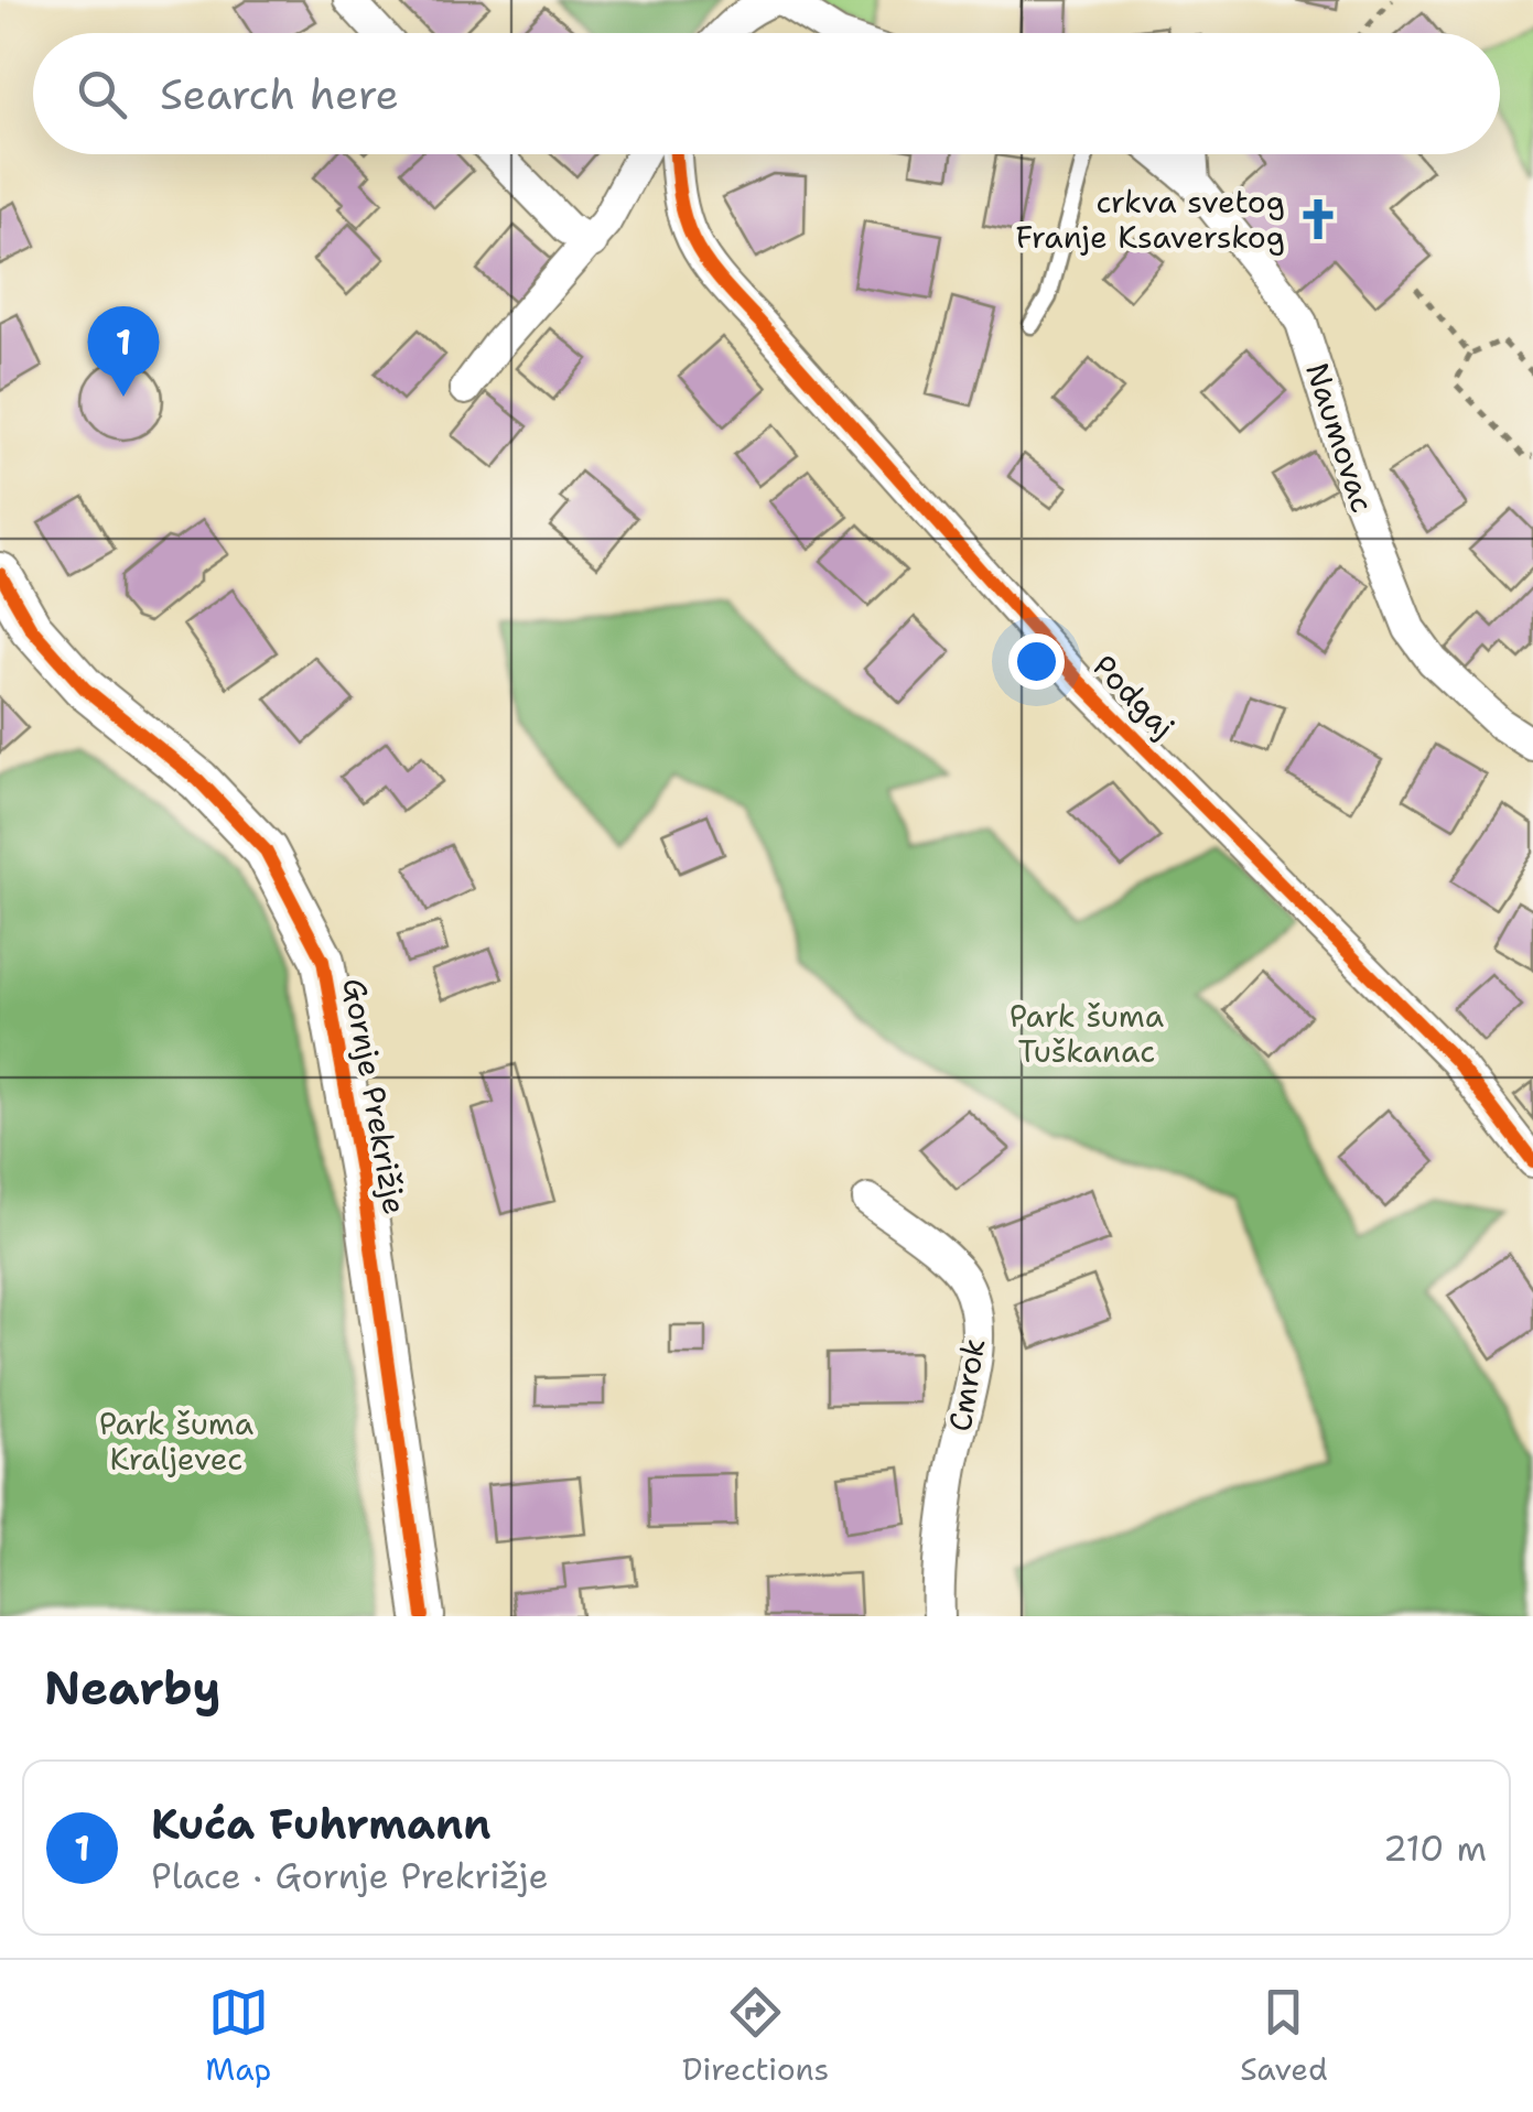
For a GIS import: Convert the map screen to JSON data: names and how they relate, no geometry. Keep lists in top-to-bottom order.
{
  "streets": {
    "street": [
      "Naumovac",
      "Podgaj",
      "Gornje Prekrižje",
      "Cmrok"
    ]
  },
  "parks": ["Park šuma Tuškanac", "Park šuma Kraljevec"],
  "places": {
    "church": ["crkva svetog Franje Ksaverskog"]
  },
  "page": {
    "search": "Search here",
    "pins": "1",
    "heading": "Nearby",
    "list": [
      {
        "mark": "1",
        "name": "Kuća Fuhrmann",
        "note": "Place · Gornje Prekrižje",
        "value": "210 m"
      }
    ],
    "nav": ["Map", "Directions", "Saved"]
  }
}
